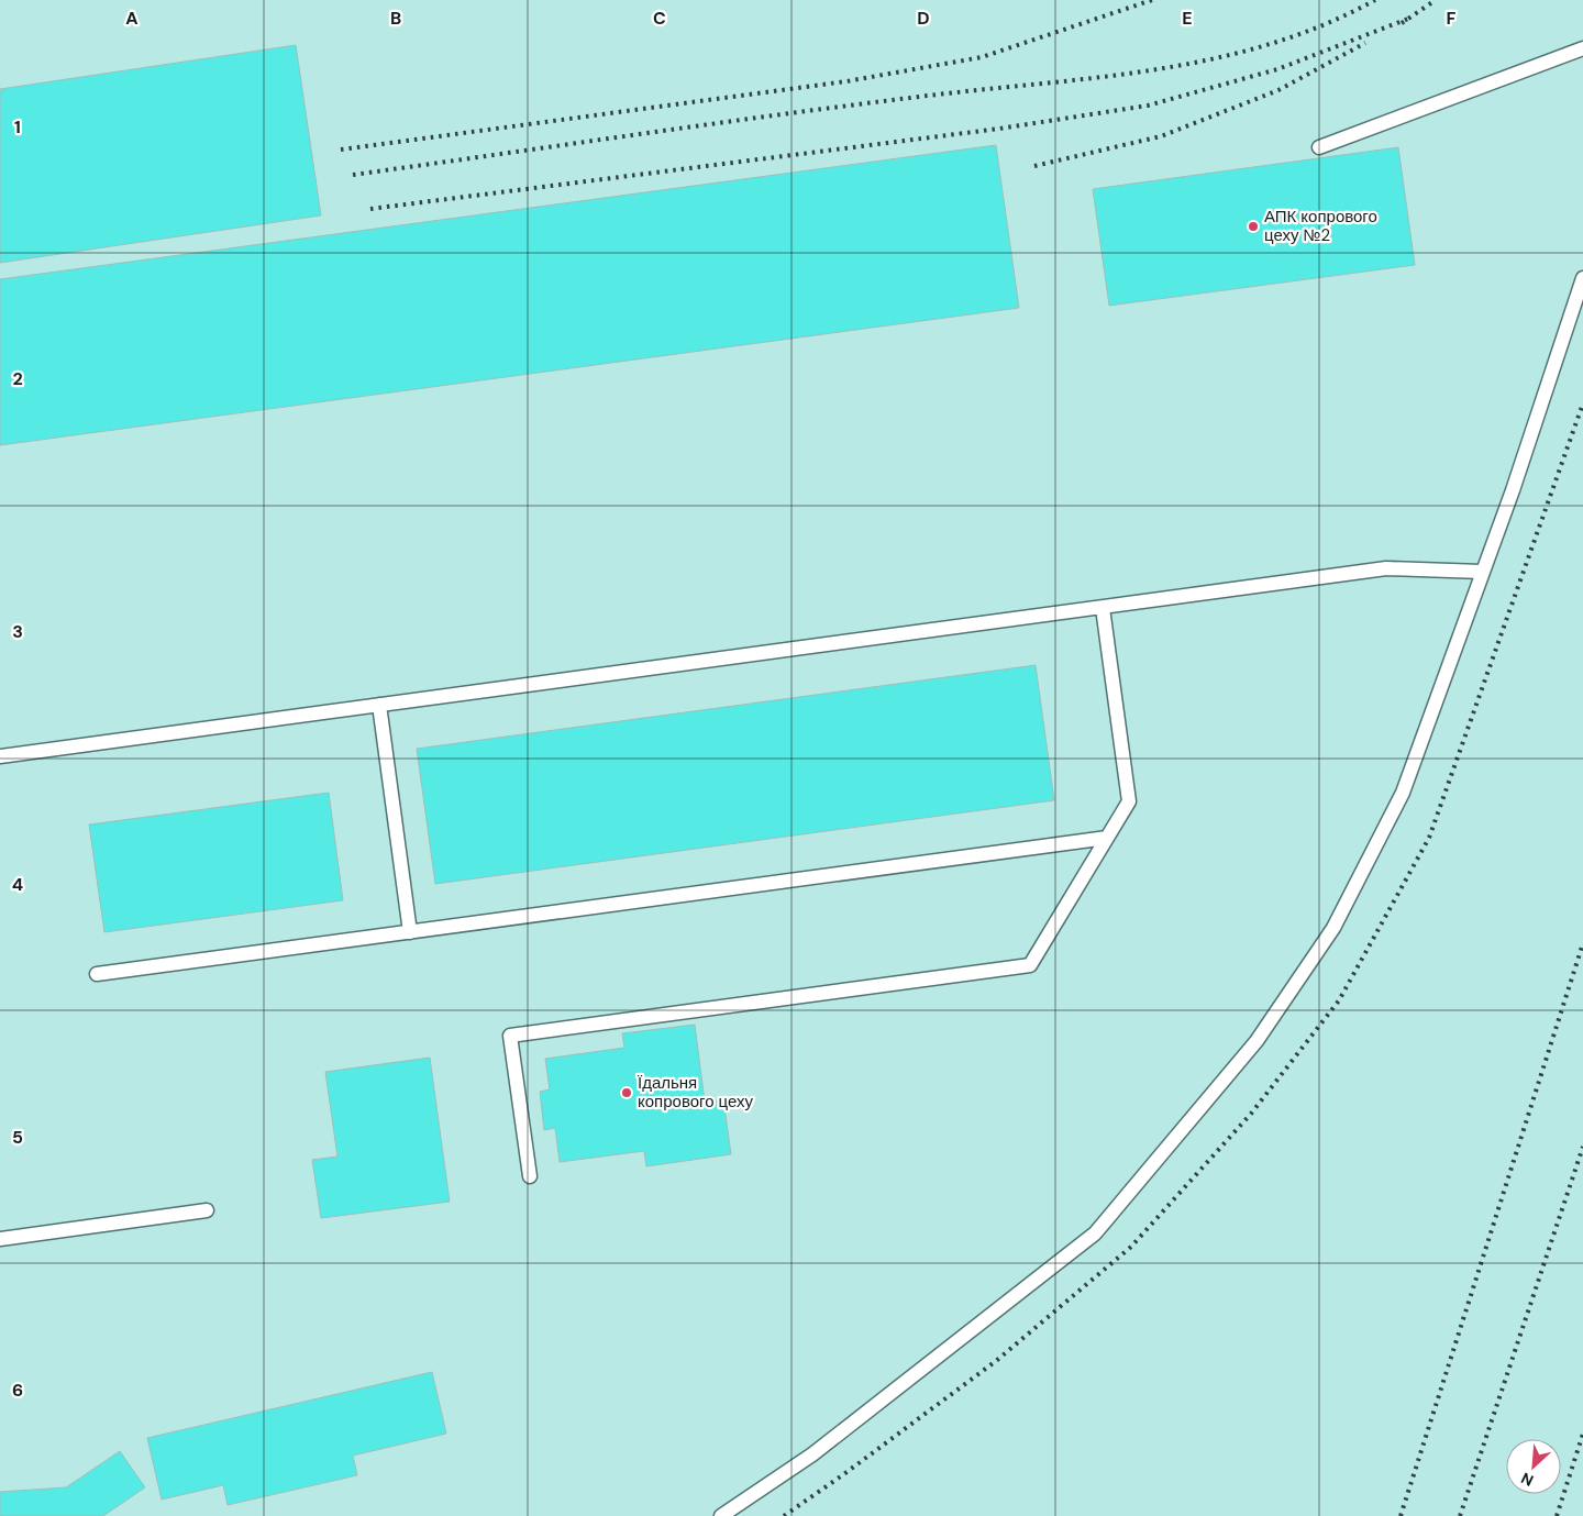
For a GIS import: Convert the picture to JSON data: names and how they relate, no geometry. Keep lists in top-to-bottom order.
{
  "places": ["АПК копрового цеху №2", "Їдальня копрового цеху"],
  "north": "bottom left",
  "grid": {
    "columns": [
      "A",
      "B",
      "C",
      "D",
      "E",
      "F"
    ],
    "rows": [
      "1",
      "2",
      "3",
      "4",
      "5",
      "6"
    ]
  }
}
